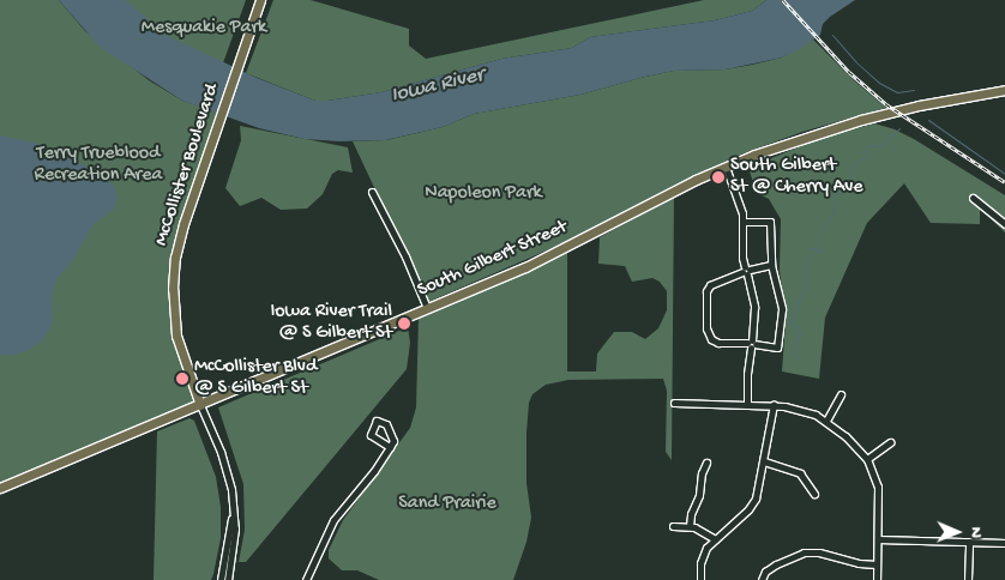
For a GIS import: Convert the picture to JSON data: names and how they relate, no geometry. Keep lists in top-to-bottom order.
{
  "streets": {
    "main road": ["McCollister Boulevard", "South Gilbert Street"]
  },
  "crossings": [
    ["McCollister Boulevard", "South Gilbert Street"]
  ],
  "water": ["Iowa River"],
  "parks": [
    "Mesquakie Park",
    "Terry Trueblood Recreation Area",
    "Napoleon Park",
    "Sand Prairie"
  ],
  "places": ["South Gilbert St @ Cherry Ave", "Iowa River Trail @ S Gilbert St", "McCollister Blvd @ S Gilbert St"],
  "north": "right"
}
